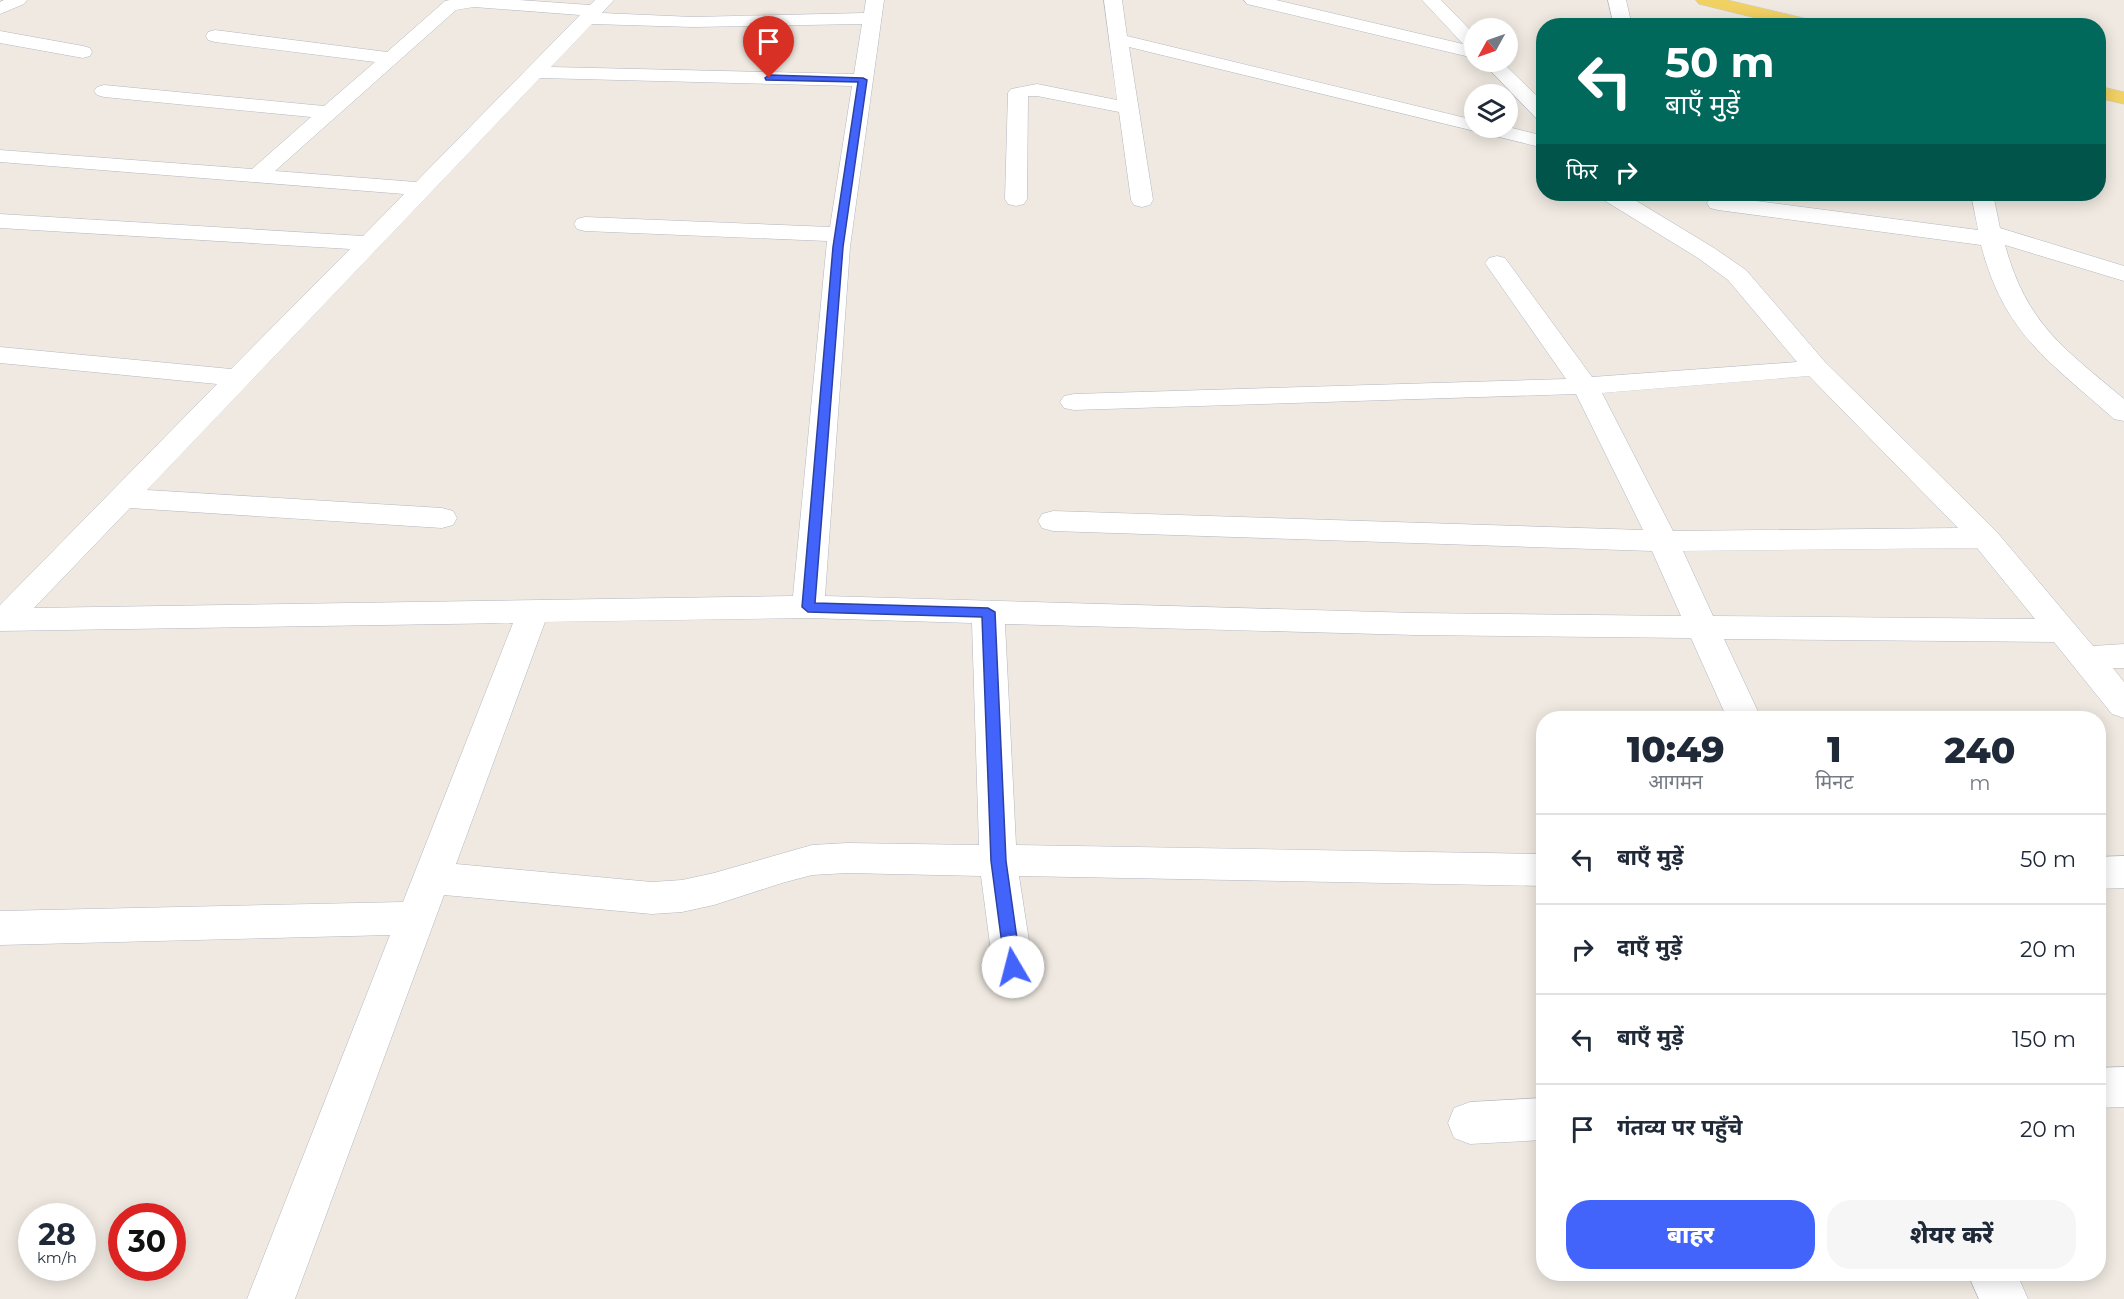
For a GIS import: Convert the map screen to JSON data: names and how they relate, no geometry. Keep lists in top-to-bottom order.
{
  "north": "bottom left",
  "page": {
    "turn": ["50 m", "बाएँ मुड़ें"],
    "then": "फिर",
    "eta": [
      "10:49",
      "आगमन",
      "1",
      "मिनट",
      "240",
      "m"
    ],
    "list": [
      {
        "name": "बाएँ मुड़ें",
        "value": "50 m"
      },
      {
        "name": "दाएँ मुड़ें",
        "value": "20 m"
      },
      {
        "name": "बाएँ मुड़ें",
        "value": "150 m"
      },
      {
        "name": "गंतव्य पर पहुँचे",
        "value": "20 m"
      }
    ],
    "buttons": ["बाहर", "शेयर करें"],
    "speed": "28 km/h",
    "limit": "30"
  }
}
